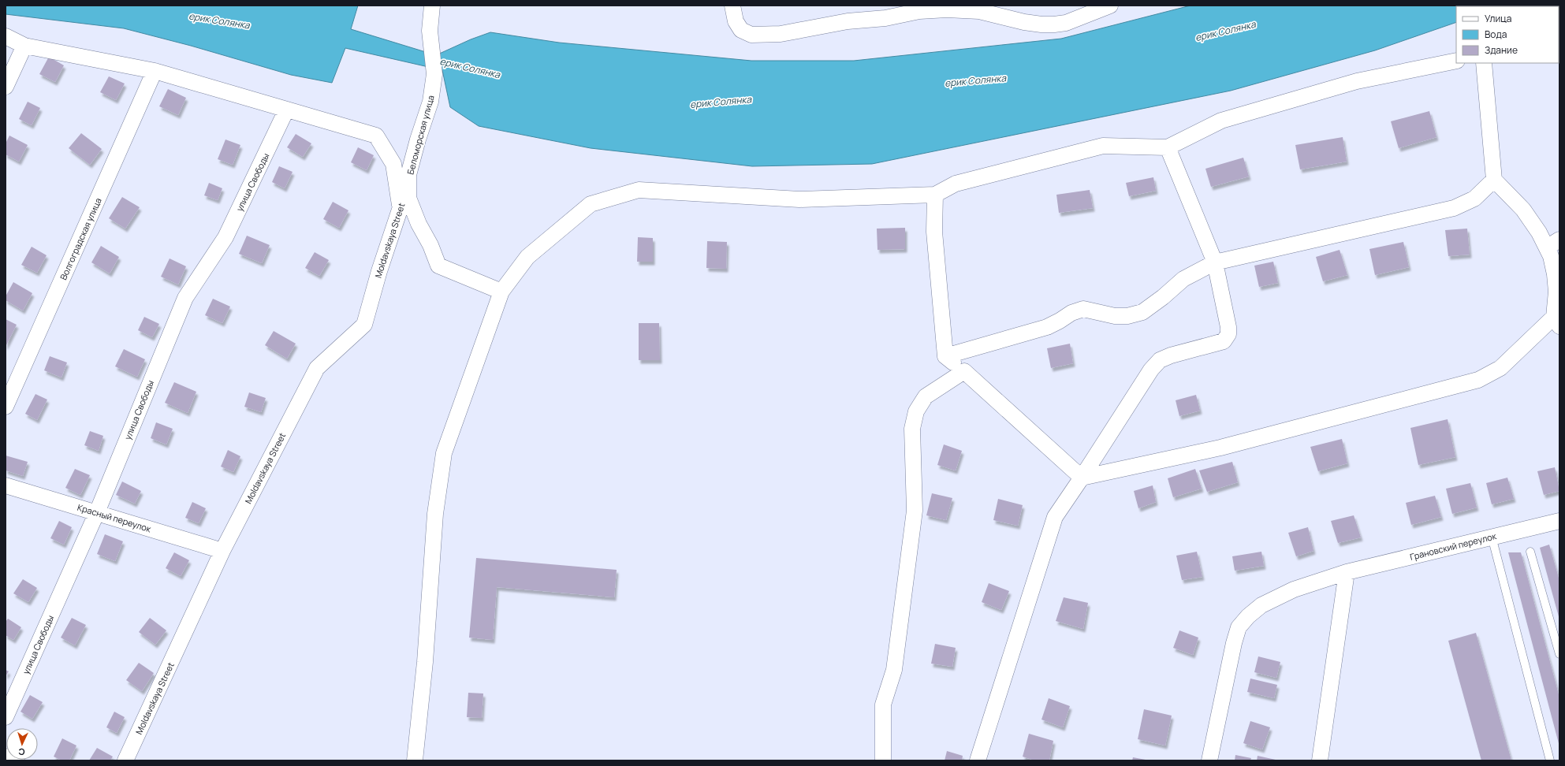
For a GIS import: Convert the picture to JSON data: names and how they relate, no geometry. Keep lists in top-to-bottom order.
{
  "streets": {
    "street": [
      "Беломорская улица",
      "улица Свободы",
      "Волгоградская улица",
      "Moldavskaya Street",
      "Красный переулок",
      "Грановский переулок"
    ]
  },
  "crossings": [
    ["Беломорская улица", "Moldavskaya Street"],
    ["улица Свободы", "Красный переулок"],
    ["Moldavskaya Street", "Красный переулок"]
  ],
  "water": ["ерик Солянка"],
  "legend": ["Улица", "Вода", "Здание"],
  "north": "bottom"
}
